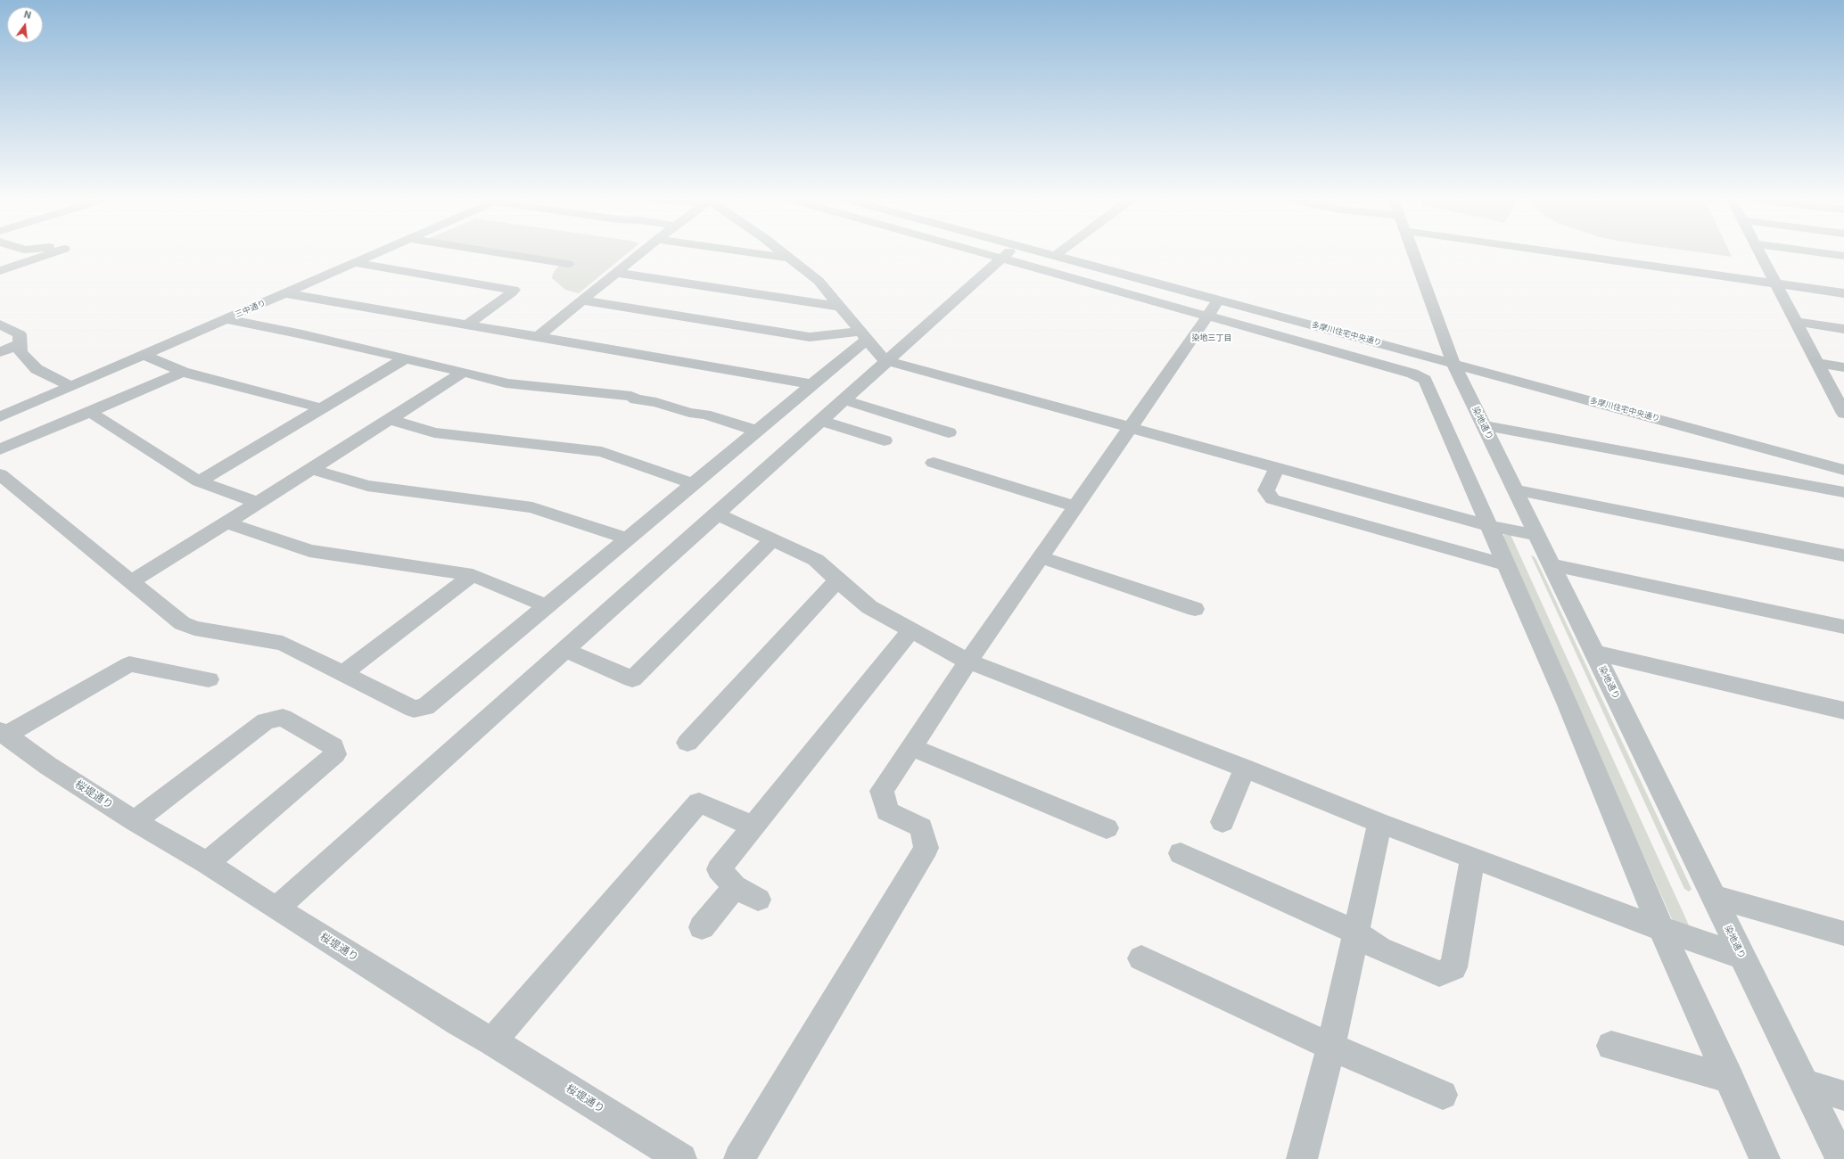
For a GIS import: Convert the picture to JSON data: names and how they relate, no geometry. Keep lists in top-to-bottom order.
{
  "streets": {
    "street": [
      "三中通り",
      "多摩川住宅中央通り",
      "染地通り",
      "桜堤通り"
    ]
  },
  "crossings": [
    ["多摩川住宅中央通り", "染地通り"]
  ],
  "districts": ["染地三丁目"],
  "north": "top"
}
